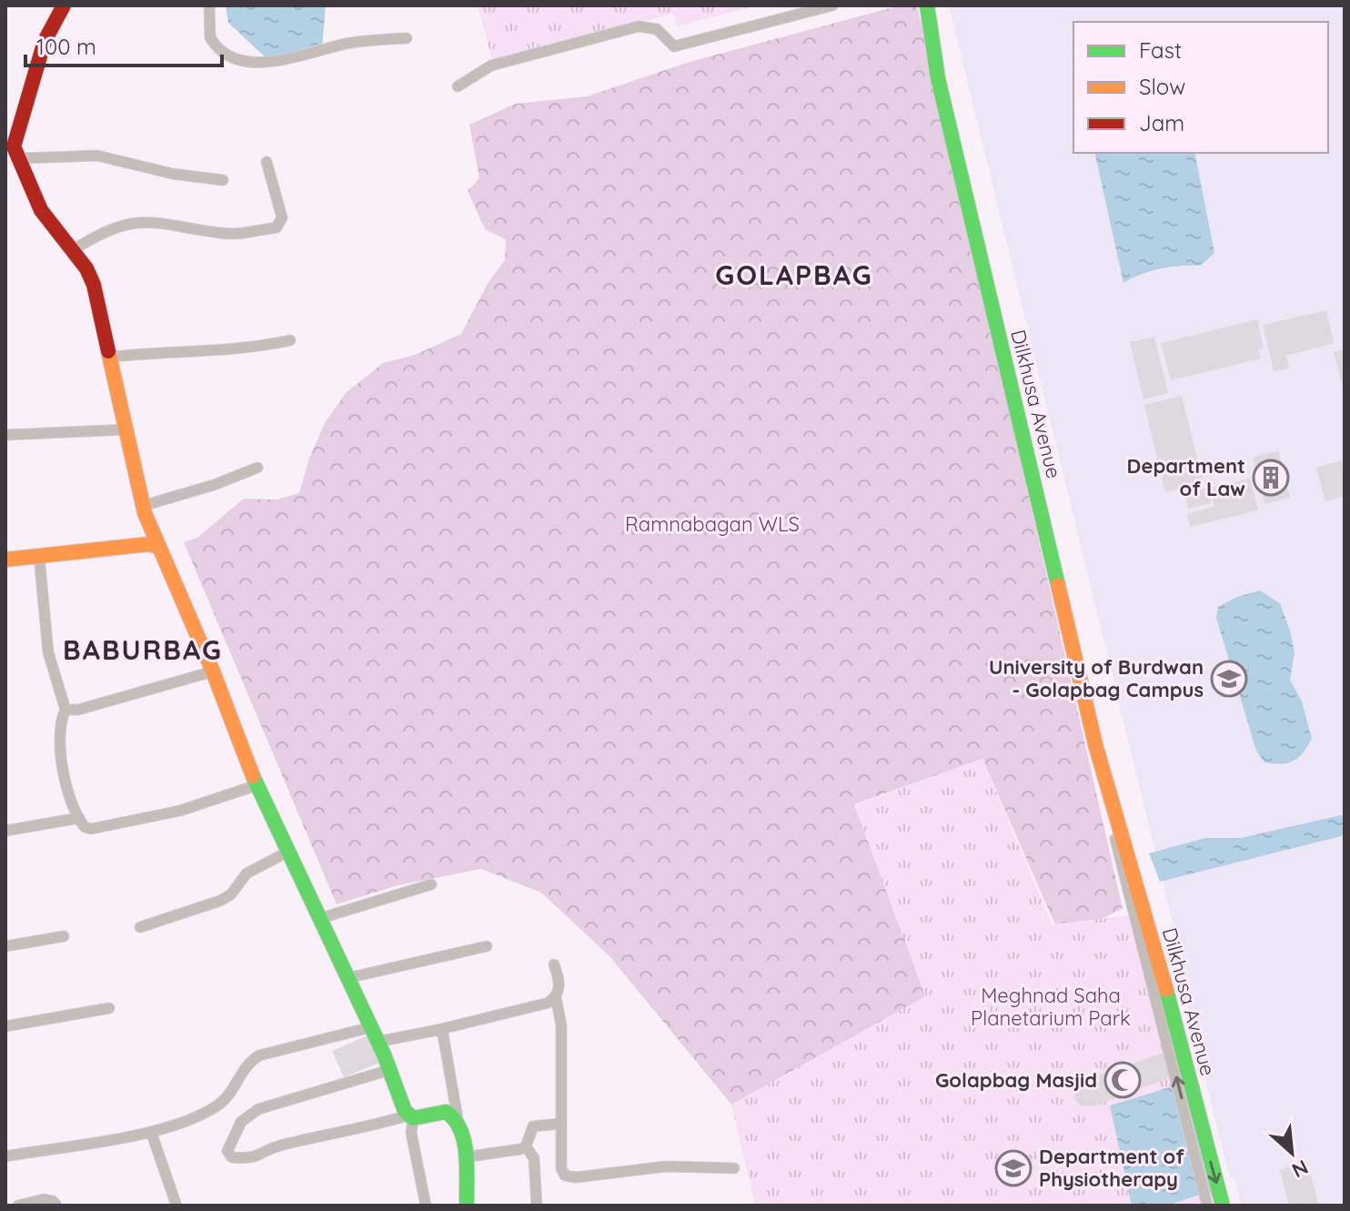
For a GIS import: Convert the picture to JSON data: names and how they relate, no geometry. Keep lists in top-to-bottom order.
{
  "streets": {
    "street": ["Dilkhusa Avenue"]
  },
  "districts": ["GOLAPBAG", "BABURBAG"],
  "parks": ["Ramnabagan WLS", "Meghnad Saha Planetarium Park"],
  "places": {
    "building": ["Department of Law"],
    "school or university": ["University of Burdwan - Golapbag Campus", "Department of Physiotherapy"],
    "mosque": ["Golapbag Masjid"]
  },
  "legend": ["Fast", "Slow", "Jam"],
  "scale_bar": "100 m",
  "north": "bottom right"
}
